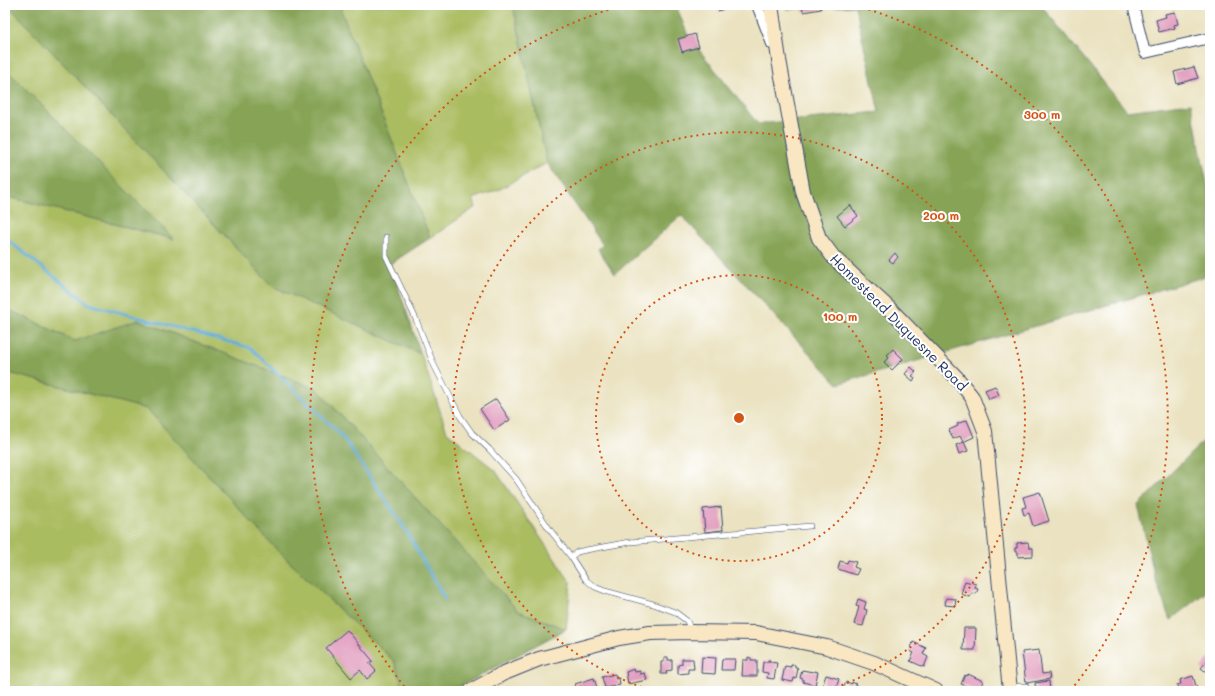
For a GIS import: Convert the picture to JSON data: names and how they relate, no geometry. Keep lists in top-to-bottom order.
{
  "streets": {
    "street": ["Homestead Duquesne Road"]
  },
  "rings": ["300 m", "200 m", "100 m"]
}
